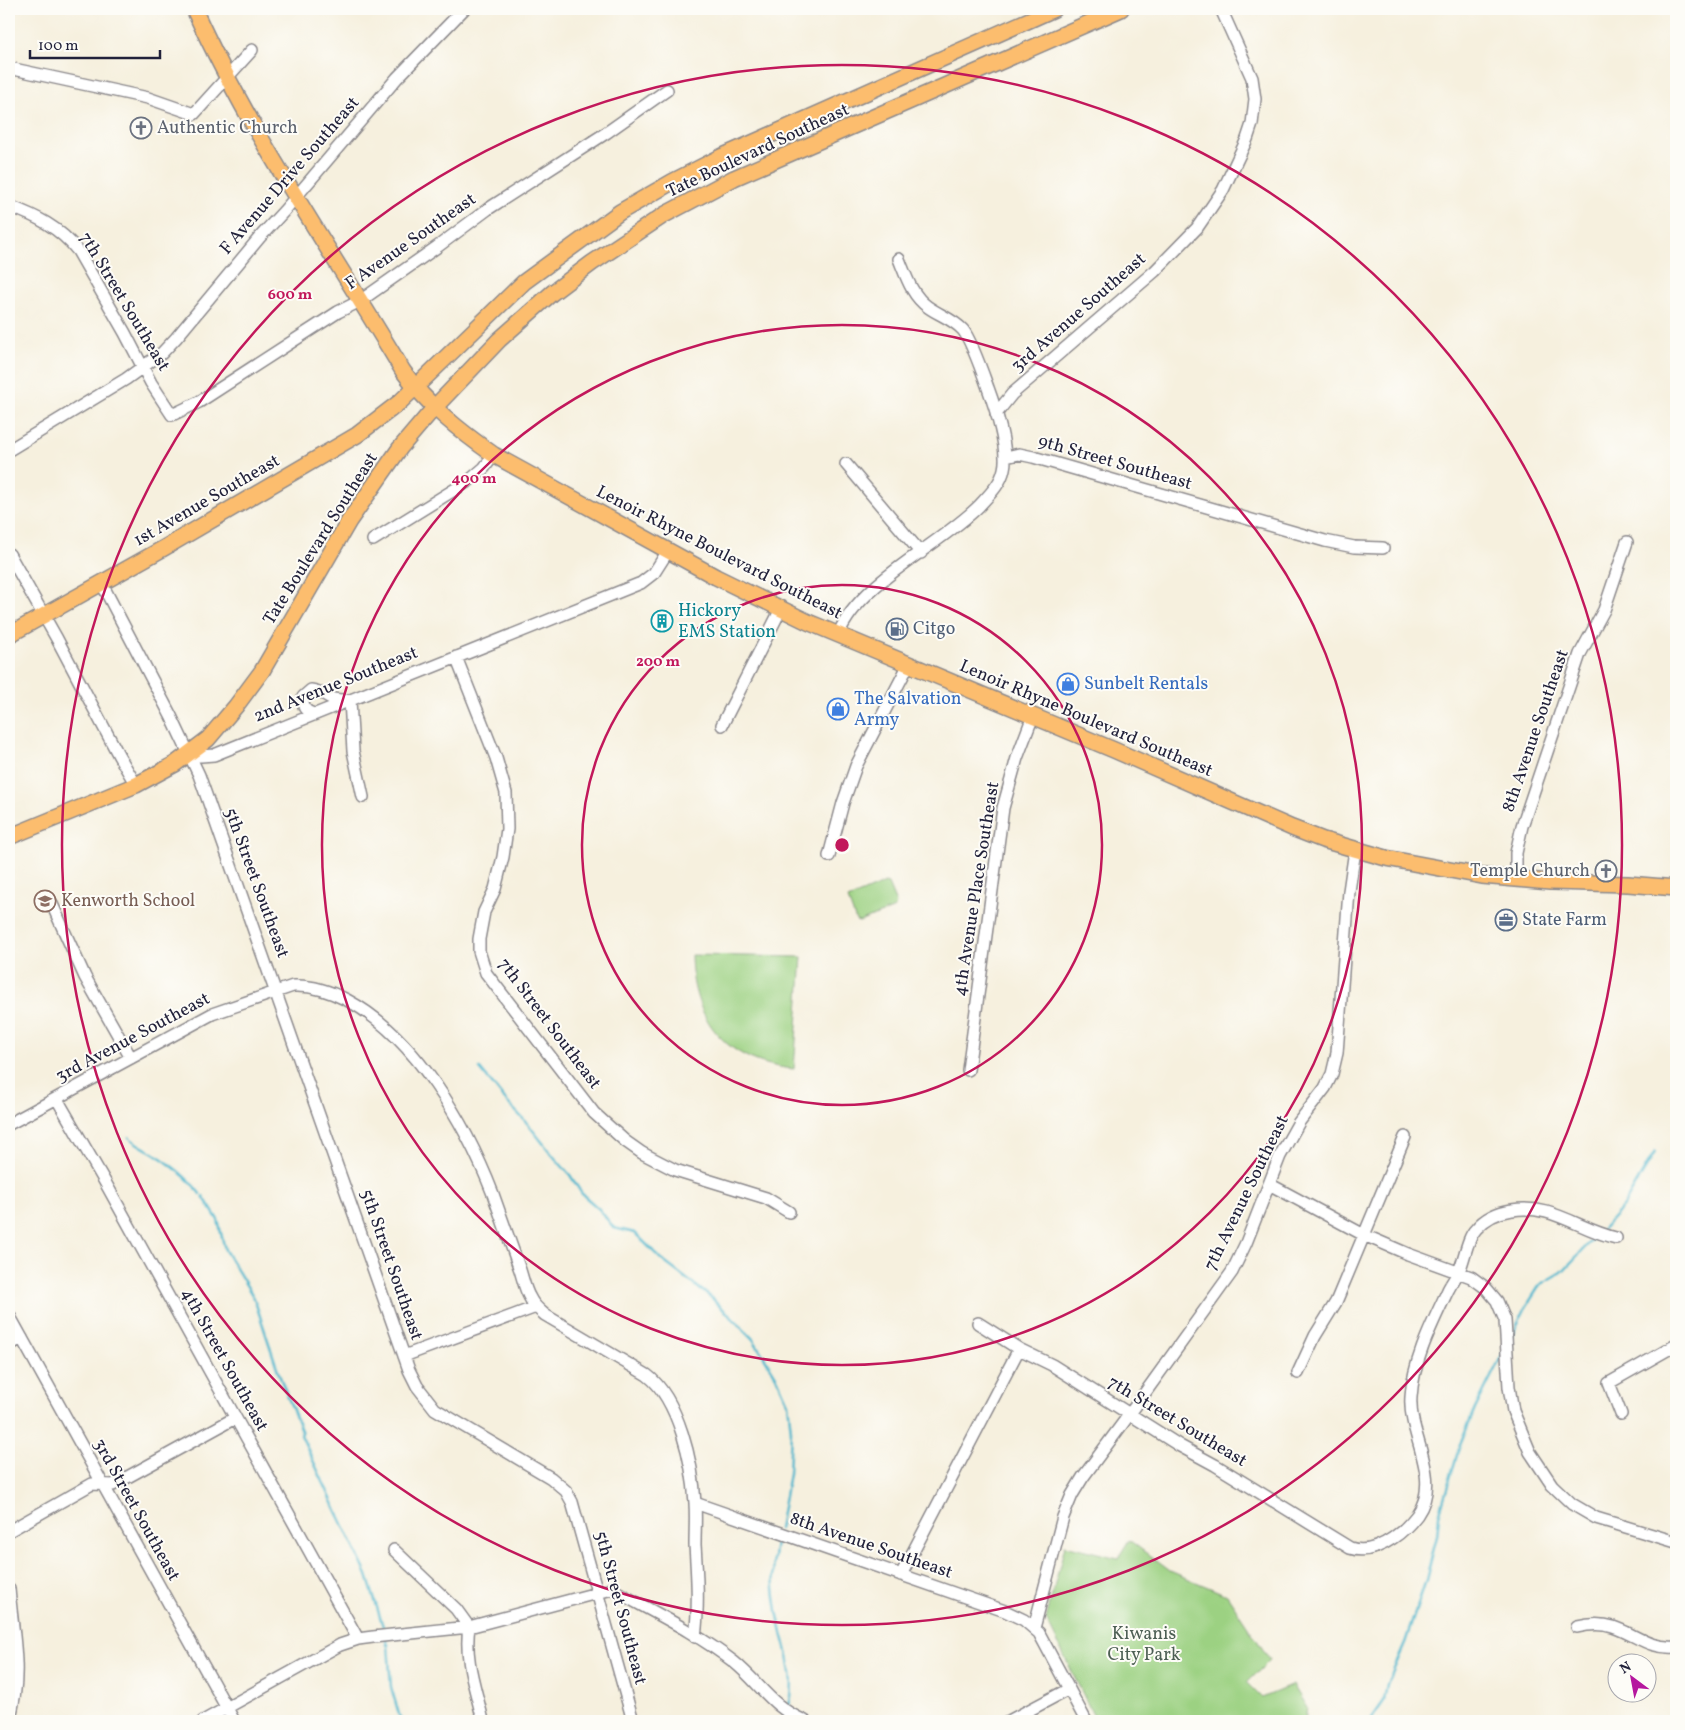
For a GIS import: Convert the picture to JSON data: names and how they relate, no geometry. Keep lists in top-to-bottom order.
{
  "streets": {
    "main road": [
      "Tate Boulevard Southeast",
      "1st Avenue Southeast",
      "Lenoir Rhyne Boulevard Southeast",
      "2nd Avenue Southeast"
    ],
    "street": [
      "F Avenue Drive Southeast",
      "F Avenue Southeast",
      "7th Street Southeast",
      "3rd Avenue Southeast",
      "9th Street Southeast",
      "8th Avenue Southeast",
      "5th Street Southeast",
      "4th Avenue Place Southeast",
      "7th Avenue Southeast",
      "4th Street Southeast",
      "3rd Street Southeast"
    ]
  },
  "crossings": [
    ["Tate Boulevard Southeast", "1st Avenue Southeast"],
    ["Tate Boulevard Southeast", "Lenoir Rhyne Boulevard Southeast"],
    ["Tate Boulevard Southeast", "2nd Avenue Southeast"],
    ["Tate Boulevard Southeast", "5th Street Southeast"],
    ["F Avenue Drive Southeast", "7th Street Southeast"],
    ["F Avenue Drive Southeast", "Lenoir Rhyne Boulevard Southeast"],
    ["F Avenue Southeast", "7th Street Southeast"],
    ["F Avenue Southeast", "Lenoir Rhyne Boulevard Southeast"],
    ["7th Street Southeast", "2nd Avenue Southeast"],
    ["7th Street Southeast", "7th Avenue Southeast"],
    ["3rd Avenue Southeast", "5th Street Southeast"],
    ["3rd Avenue Southeast", "4th Street Southeast"],
    ["1st Avenue Southeast", "Lenoir Rhyne Boulevard Southeast"],
    ["1st Avenue Southeast", "5th Street Southeast"],
    ["Lenoir Rhyne Boulevard Southeast", "2nd Avenue Southeast"],
    ["Lenoir Rhyne Boulevard Southeast", "8th Avenue Southeast"],
    ["Lenoir Rhyne Boulevard Southeast", "4th Avenue Place Southeast"],
    ["Lenoir Rhyne Boulevard Southeast", "7th Avenue Southeast"],
    ["2nd Avenue Southeast", "5th Street Southeast"],
    ["8th Avenue Southeast", "7th Avenue Southeast"]
  ],
  "parks": ["Kiwanis City Park"],
  "places": {
    "church": ["Authentic Church", "Temple Church"],
    "building": ["Hickory EMS Station"],
    "fuel station": ["Citgo"],
    "shop": ["Sunbelt Rentals", "The Salvation Army"],
    "school or university": ["Kenworth School"],
    "office": ["State Farm"]
  },
  "scale_bar": "100 m",
  "north": "top left",
  "rings": ["600 m", "400 m", "200 m"]
}
